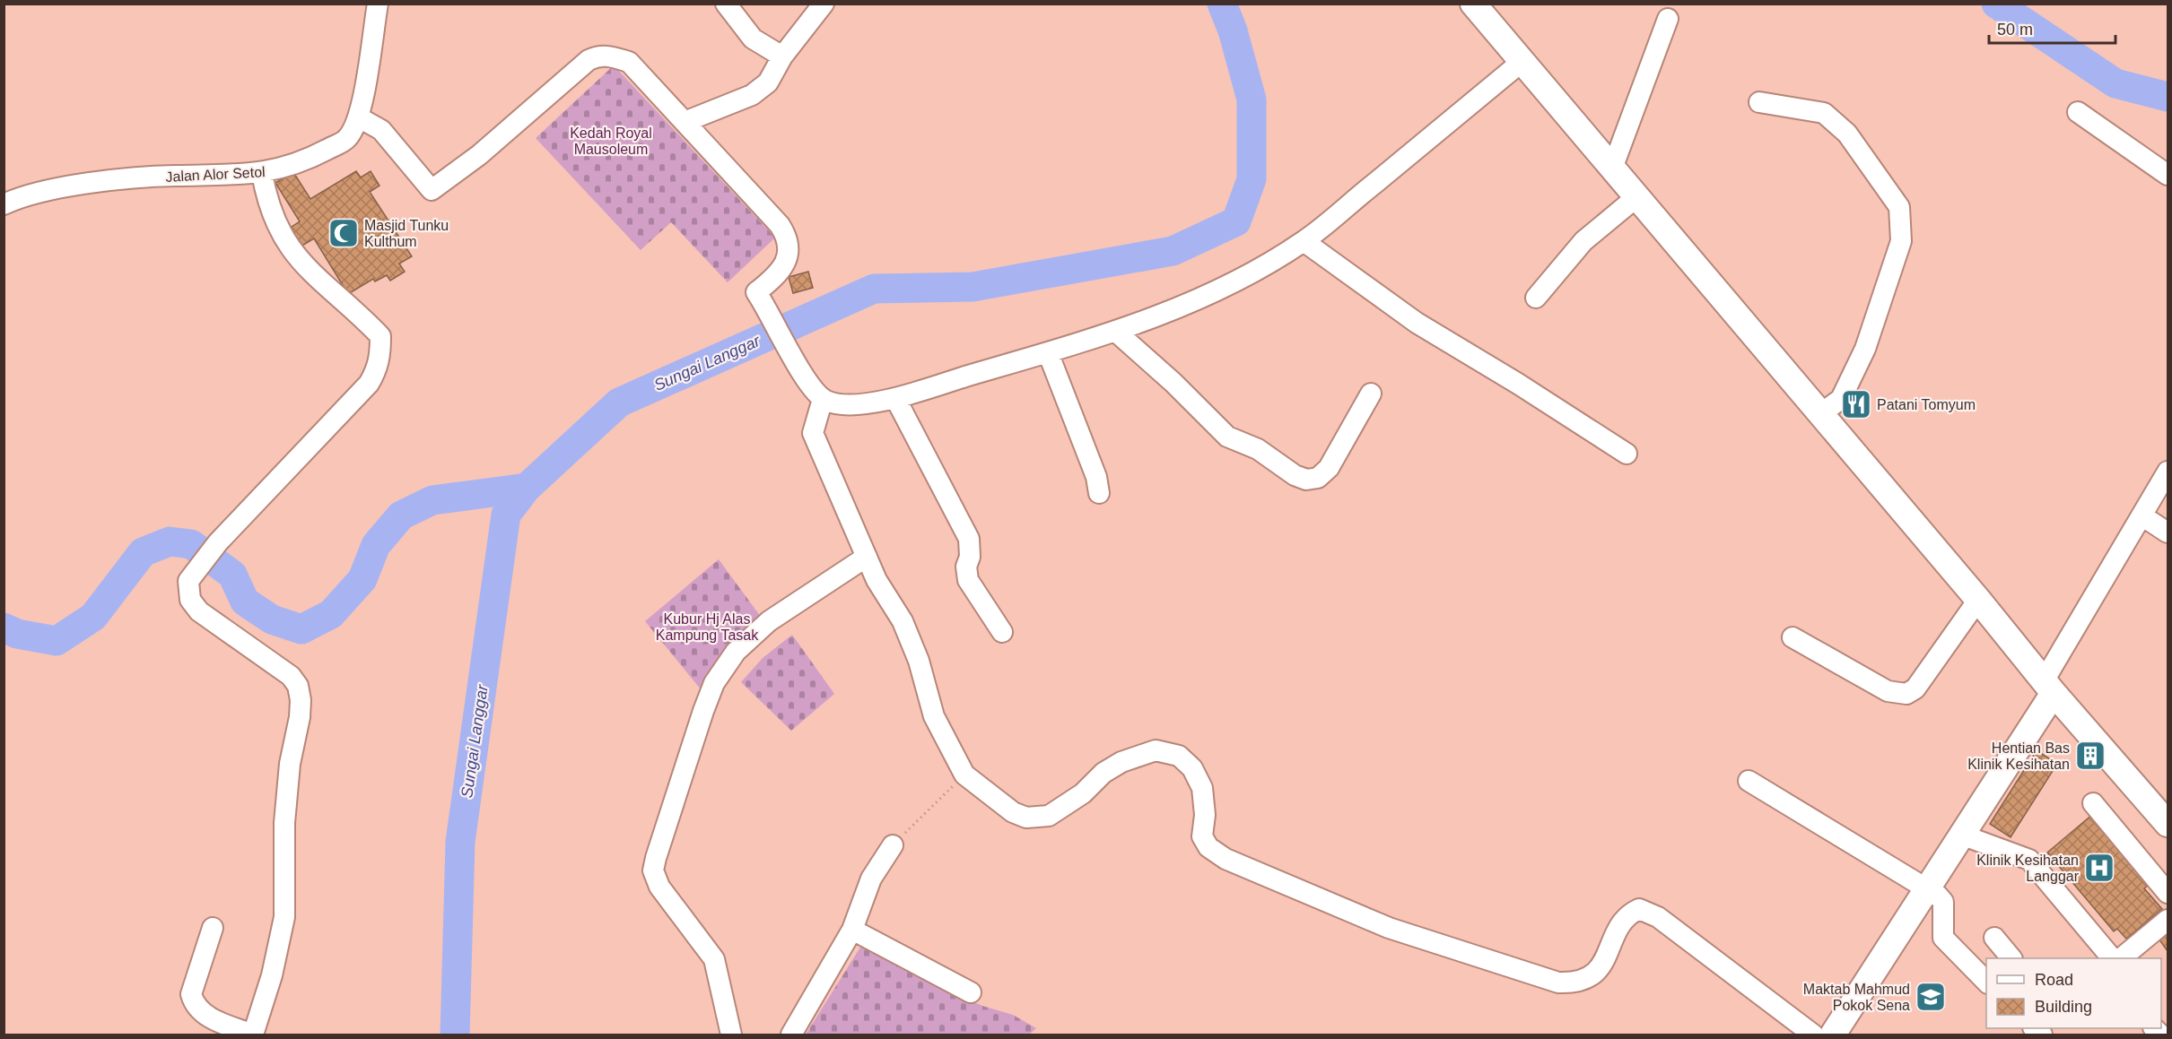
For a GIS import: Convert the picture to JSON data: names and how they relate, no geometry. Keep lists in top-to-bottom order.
{
  "streets": {
    "street": ["Jalan Alor Setol"]
  },
  "water": ["Sungai Langgar"],
  "parks": ["Kedah Royal Mausoleum", "Kubur Hj Alas Kampung Tasak"],
  "places": {
    "mosque": ["Masjid Tunku Kulthum"],
    "restaurant": ["Patani Tomyum"],
    "building": ["Hentian Bas Klinik Kesihatan"],
    "hospital": ["Klinik Kesihatan Langgar"],
    "school or university": ["Maktab Mahmud Pokok Sena"]
  },
  "legend": ["Road", "Building"],
  "scale_bar": "50 m"
}
